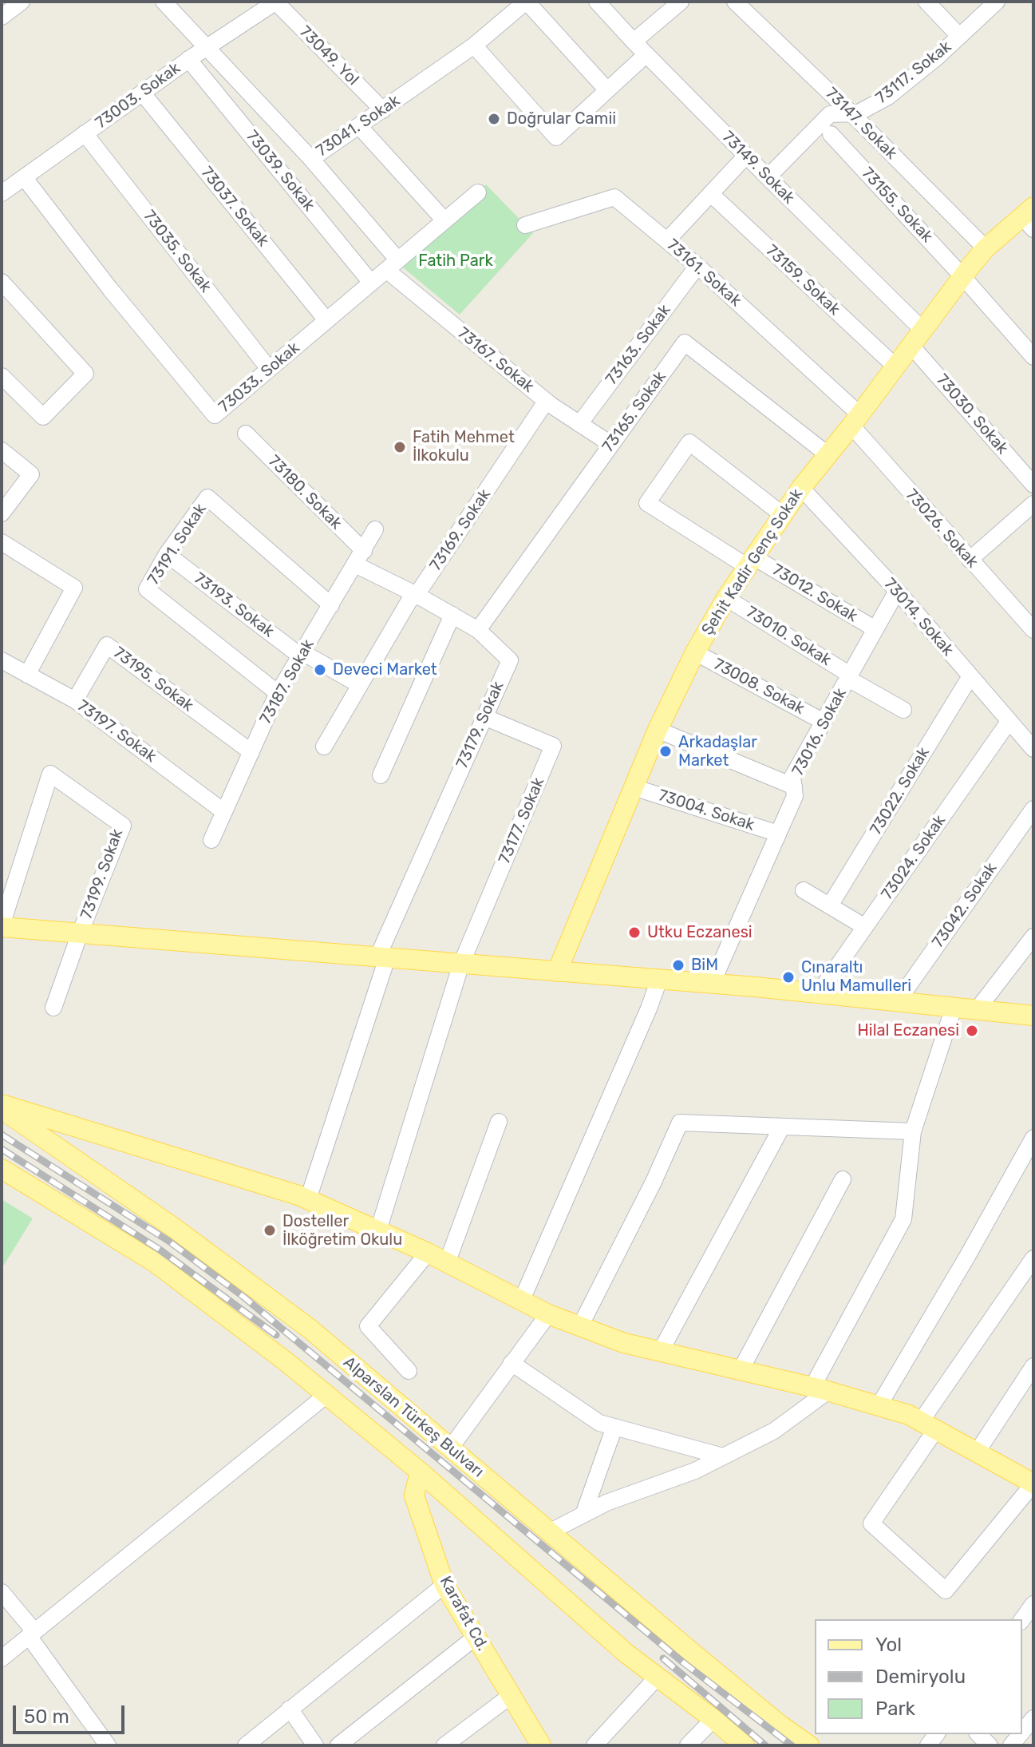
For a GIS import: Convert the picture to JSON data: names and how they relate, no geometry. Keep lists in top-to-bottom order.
{
  "streets": {
    "main road": ["Şehit Kadir Genç Sokak", "Alparslan Türkeş Bulvarı", "Karafat Cd."],
    "street": [
      "73049. Yol",
      "73117. Sokak",
      "73003. Sokak",
      "73147. Sokak",
      "73041. Sokak",
      "73149. Sokak",
      "73039. Sokak",
      "73155. Sokak",
      "73037. Sokak",
      "73035. Sokak",
      "73161. Sokak",
      "73159. Sokak",
      "73163. Sokak",
      "73167. Sokak",
      "73033. Sokak",
      "73165. Sokak",
      "73030. Sokak",
      "73180. Sokak",
      "73026. Sokak",
      "73169. Sokak",
      "73191. Sokak",
      "73012. Sokak",
      "73193. Sokak",
      "73014. Sokak",
      "73010. Sokak",
      "73195. Sokak",
      "73187. Sokak",
      "73008. Sokak",
      "73179. Sokak",
      "73197. Sokak",
      "73016. Sokak",
      "73022. Sokak",
      "73004. Sokak",
      "73177. Sokak",
      "73024. Sokak",
      "73199. Sokak",
      "73042. Sokak"
    ]
  },
  "crossings": [
    ["73049. Yol", "73003. Sokak"],
    ["73049. Yol", "73041. Sokak"],
    ["73117. Sokak", "73147. Sokak"],
    ["73117. Sokak", "73149. Sokak"],
    ["73003. Sokak", "73041. Sokak"],
    ["73003. Sokak", "73039. Sokak"],
    ["73003. Sokak", "73037. Sokak"],
    ["73003. Sokak", "73035. Sokak"],
    ["73003. Sokak", "73033. Sokak"],
    ["73147. Sokak", "Şehit Kadir Genç Sokak"],
    ["73041. Sokak", "73167. Sokak"],
    ["73149. Sokak", "73030. Sokak"],
    ["73149. Sokak", "Şehit Kadir Genç Sokak"],
    ["73039. Sokak", "73033. Sokak"],
    ["73155. Sokak", "Şehit Kadir Genç Sokak"],
    ["73037. Sokak", "73033. Sokak"],
    ["73035. Sokak", "73033. Sokak"],
    ["73161. Sokak", "73163. Sokak"],
    ["73161. Sokak", "73026. Sokak"],
    ["73161. Sokak", "Şehit Kadir Genç Sokak"],
    ["73159. Sokak", "Şehit Kadir Genç Sokak"],
    ["73163. Sokak", "73167. Sokak"],
    ["73167. Sokak", "73033. Sokak"],
    ["73167. Sokak", "73165. Sokak"],
    ["73167. Sokak", "73169. Sokak"],
    ["73165. Sokak", "Şehit Kadir Genç Sokak"],
    ["73165. Sokak", "73179. Sokak"],
    ["73030. Sokak", "Şehit Kadir Genç Sokak"],
    ["73180. Sokak", "73187. Sokak"],
    ["73180. Sokak", "73179. Sokak"],
    ["73026. Sokak", "Şehit Kadir Genç Sokak"],
    ["73169. Sokak", "73193. Sokak"],
    ["73169. Sokak", "73179. Sokak"],
    ["73191. Sokak", "73193. Sokak"],
    ["73191. Sokak", "73187. Sokak"],
    ["Şehit Kadir Genç Sokak", "73012. Sokak"],
    ["Şehit Kadir Genç Sokak", "73014. Sokak"],
    ["Şehit Kadir Genç Sokak", "73010. Sokak"],
    ["Şehit Kadir Genç Sokak", "73008. Sokak"],
    ["Şehit Kadir Genç Sokak", "73004. Sokak"],
    ["73012. Sokak", "73016. Sokak"],
    ["73193. Sokak", "73187. Sokak"],
    ["73014. Sokak", "73016. Sokak"],
    ["73014. Sokak", "73022. Sokak"],
    ["73014. Sokak", "73024. Sokak"],
    ["73010. Sokak", "73016. Sokak"],
    ["73195. Sokak", "73187. Sokak"],
    ["73195. Sokak", "73197. Sokak"],
    ["73187. Sokak", "73179. Sokak"],
    ["73187. Sokak", "73197. Sokak"],
    ["73008. Sokak", "73016. Sokak"],
    ["73179. Sokak", "73177. Sokak"],
    ["73016. Sokak", "73004. Sokak"]
  ],
  "parks": ["Fatih Park"],
  "places": [
    "Doğrular Camii",
    "Fatih Mehmet İlkokulu",
    "Deveci Market",
    "Arkadaşlar Market",
    "Utku Eczanesi",
    "BiM",
    "Cınaraltı Unlu Mamulleri",
    "Hilal Eczanesi",
    "Dosteller İlköğretim Okulu"
  ],
  "legend": ["Yol", "Demiryolu", "Park"],
  "scale_bar": "50 m"
}
